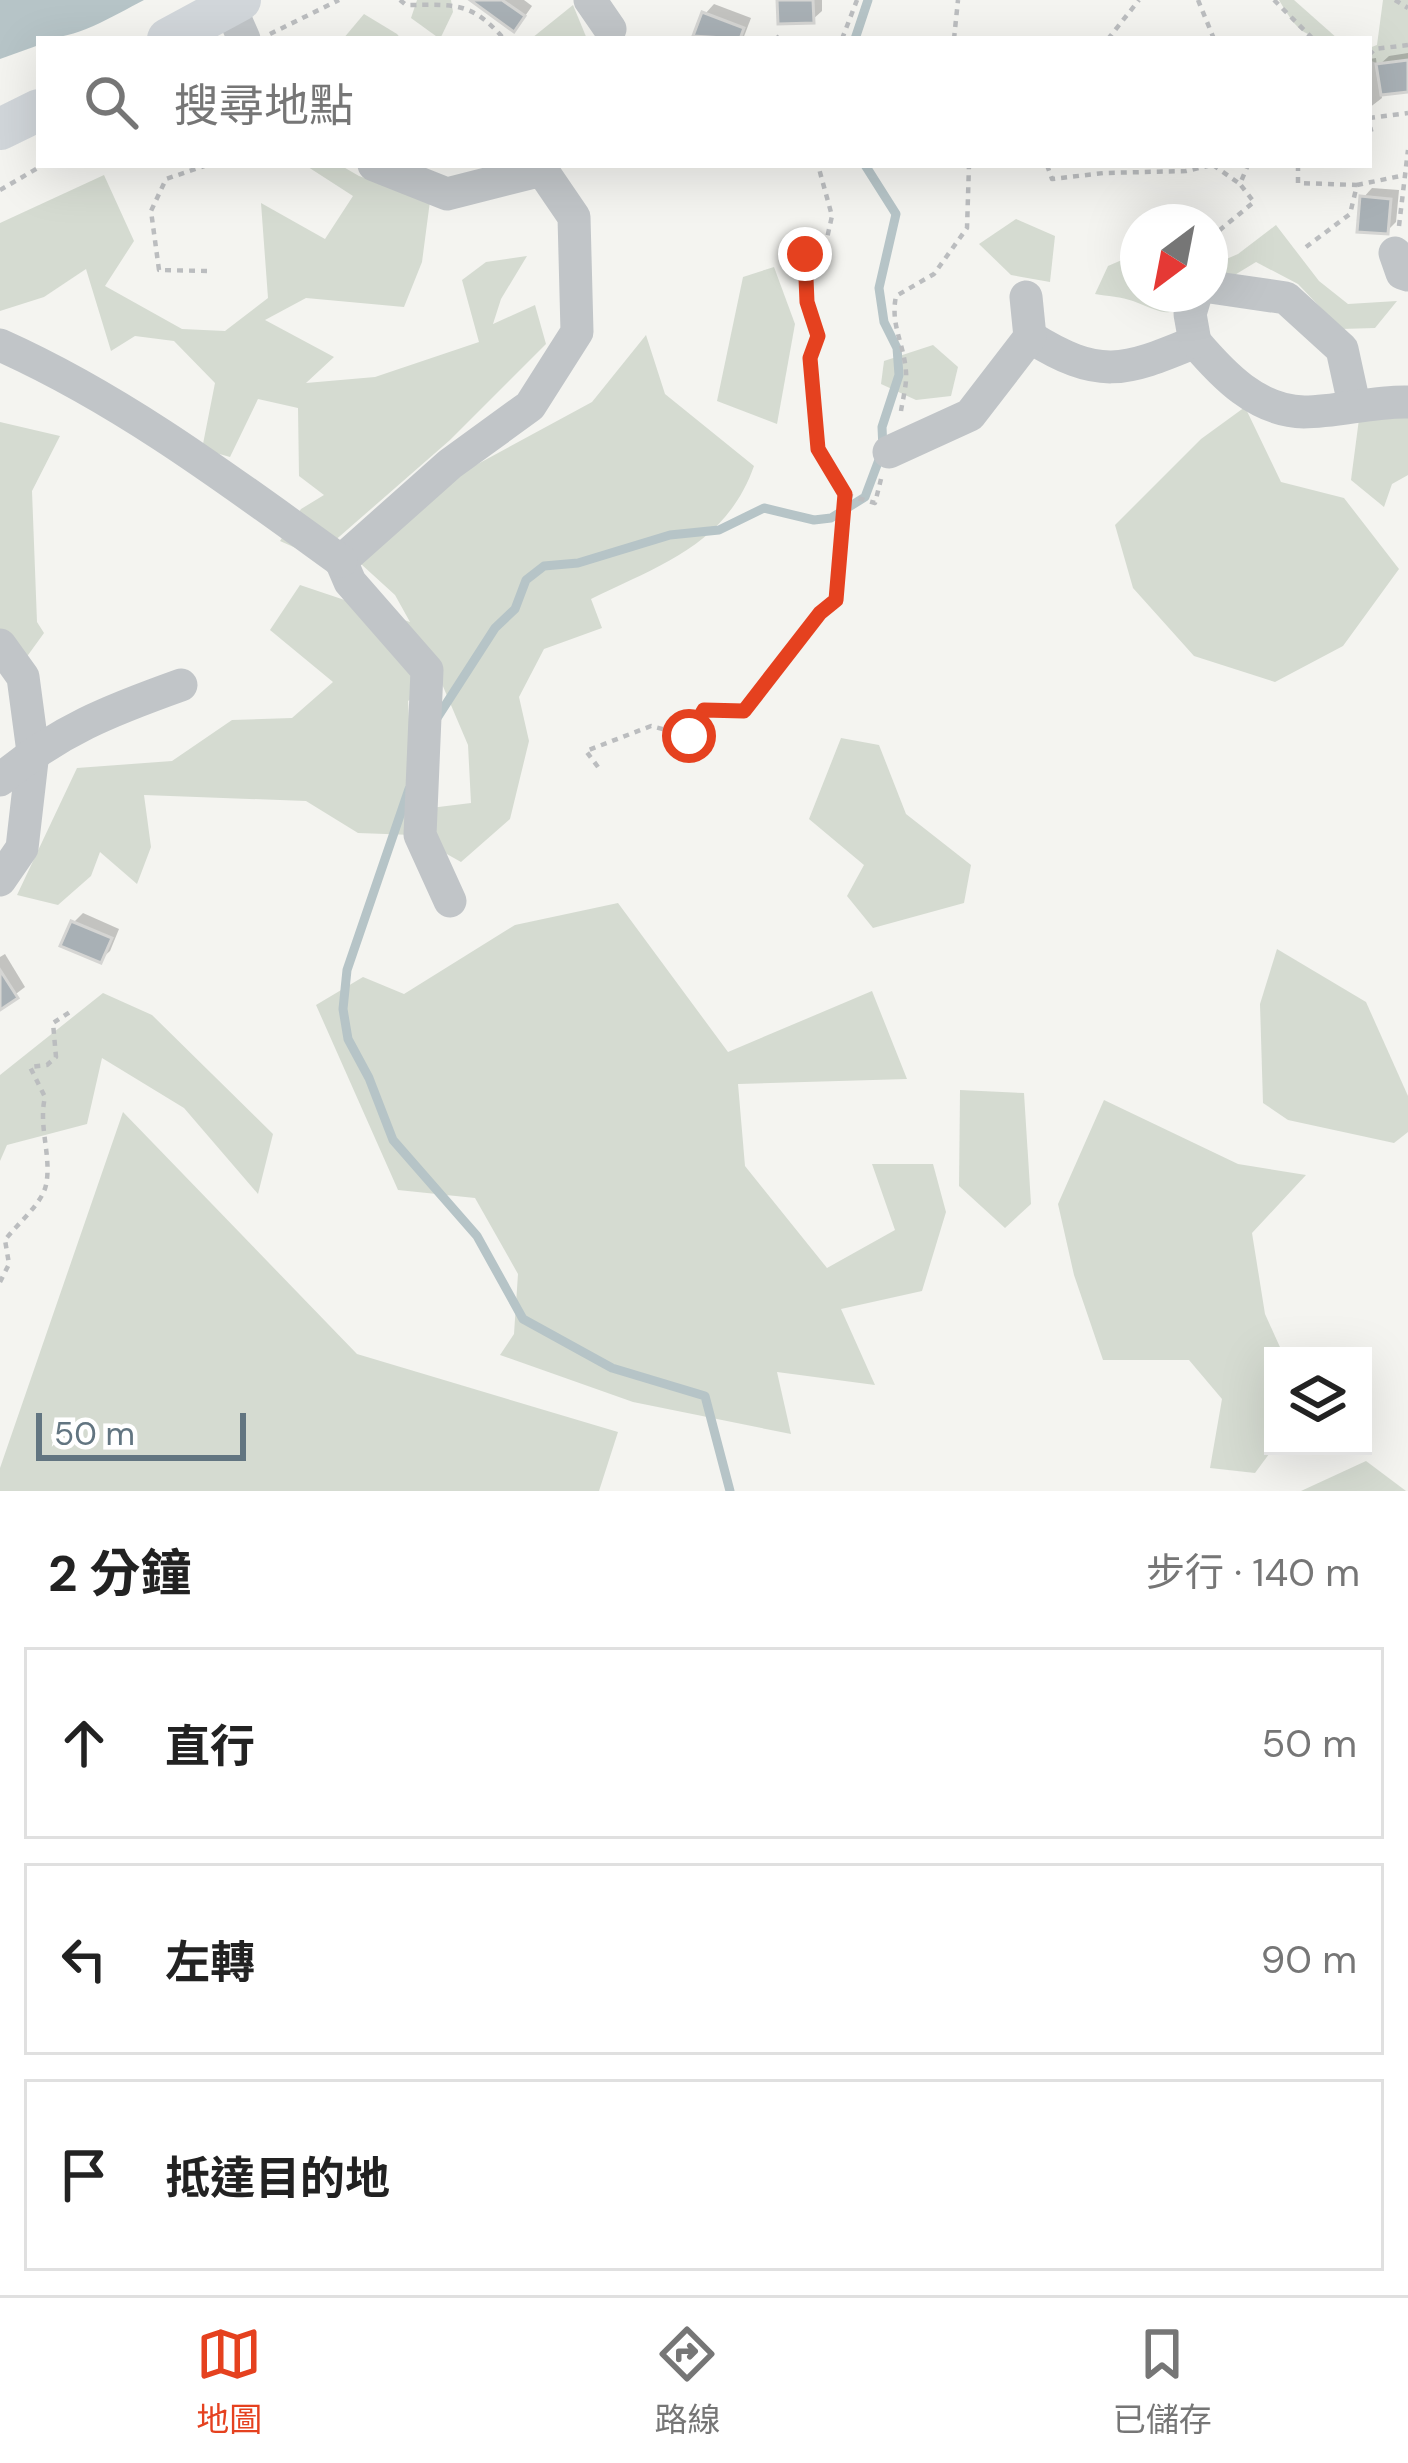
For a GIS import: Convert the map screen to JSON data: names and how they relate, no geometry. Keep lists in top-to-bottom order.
{
  "scale_bar": "50 m",
  "north": "bottom left",
  "page": {
    "search": "搜尋地點",
    "scale": "50 m",
    "heading": ["2 分鐘", "步行 · 140 m"],
    "list": [
      ["直行", "50 m"],
      ["左轉", "90 m"],
      "抵達目的地"
    ],
    "nav": ["地圖", "路線", "已儲存"]
  }
}
